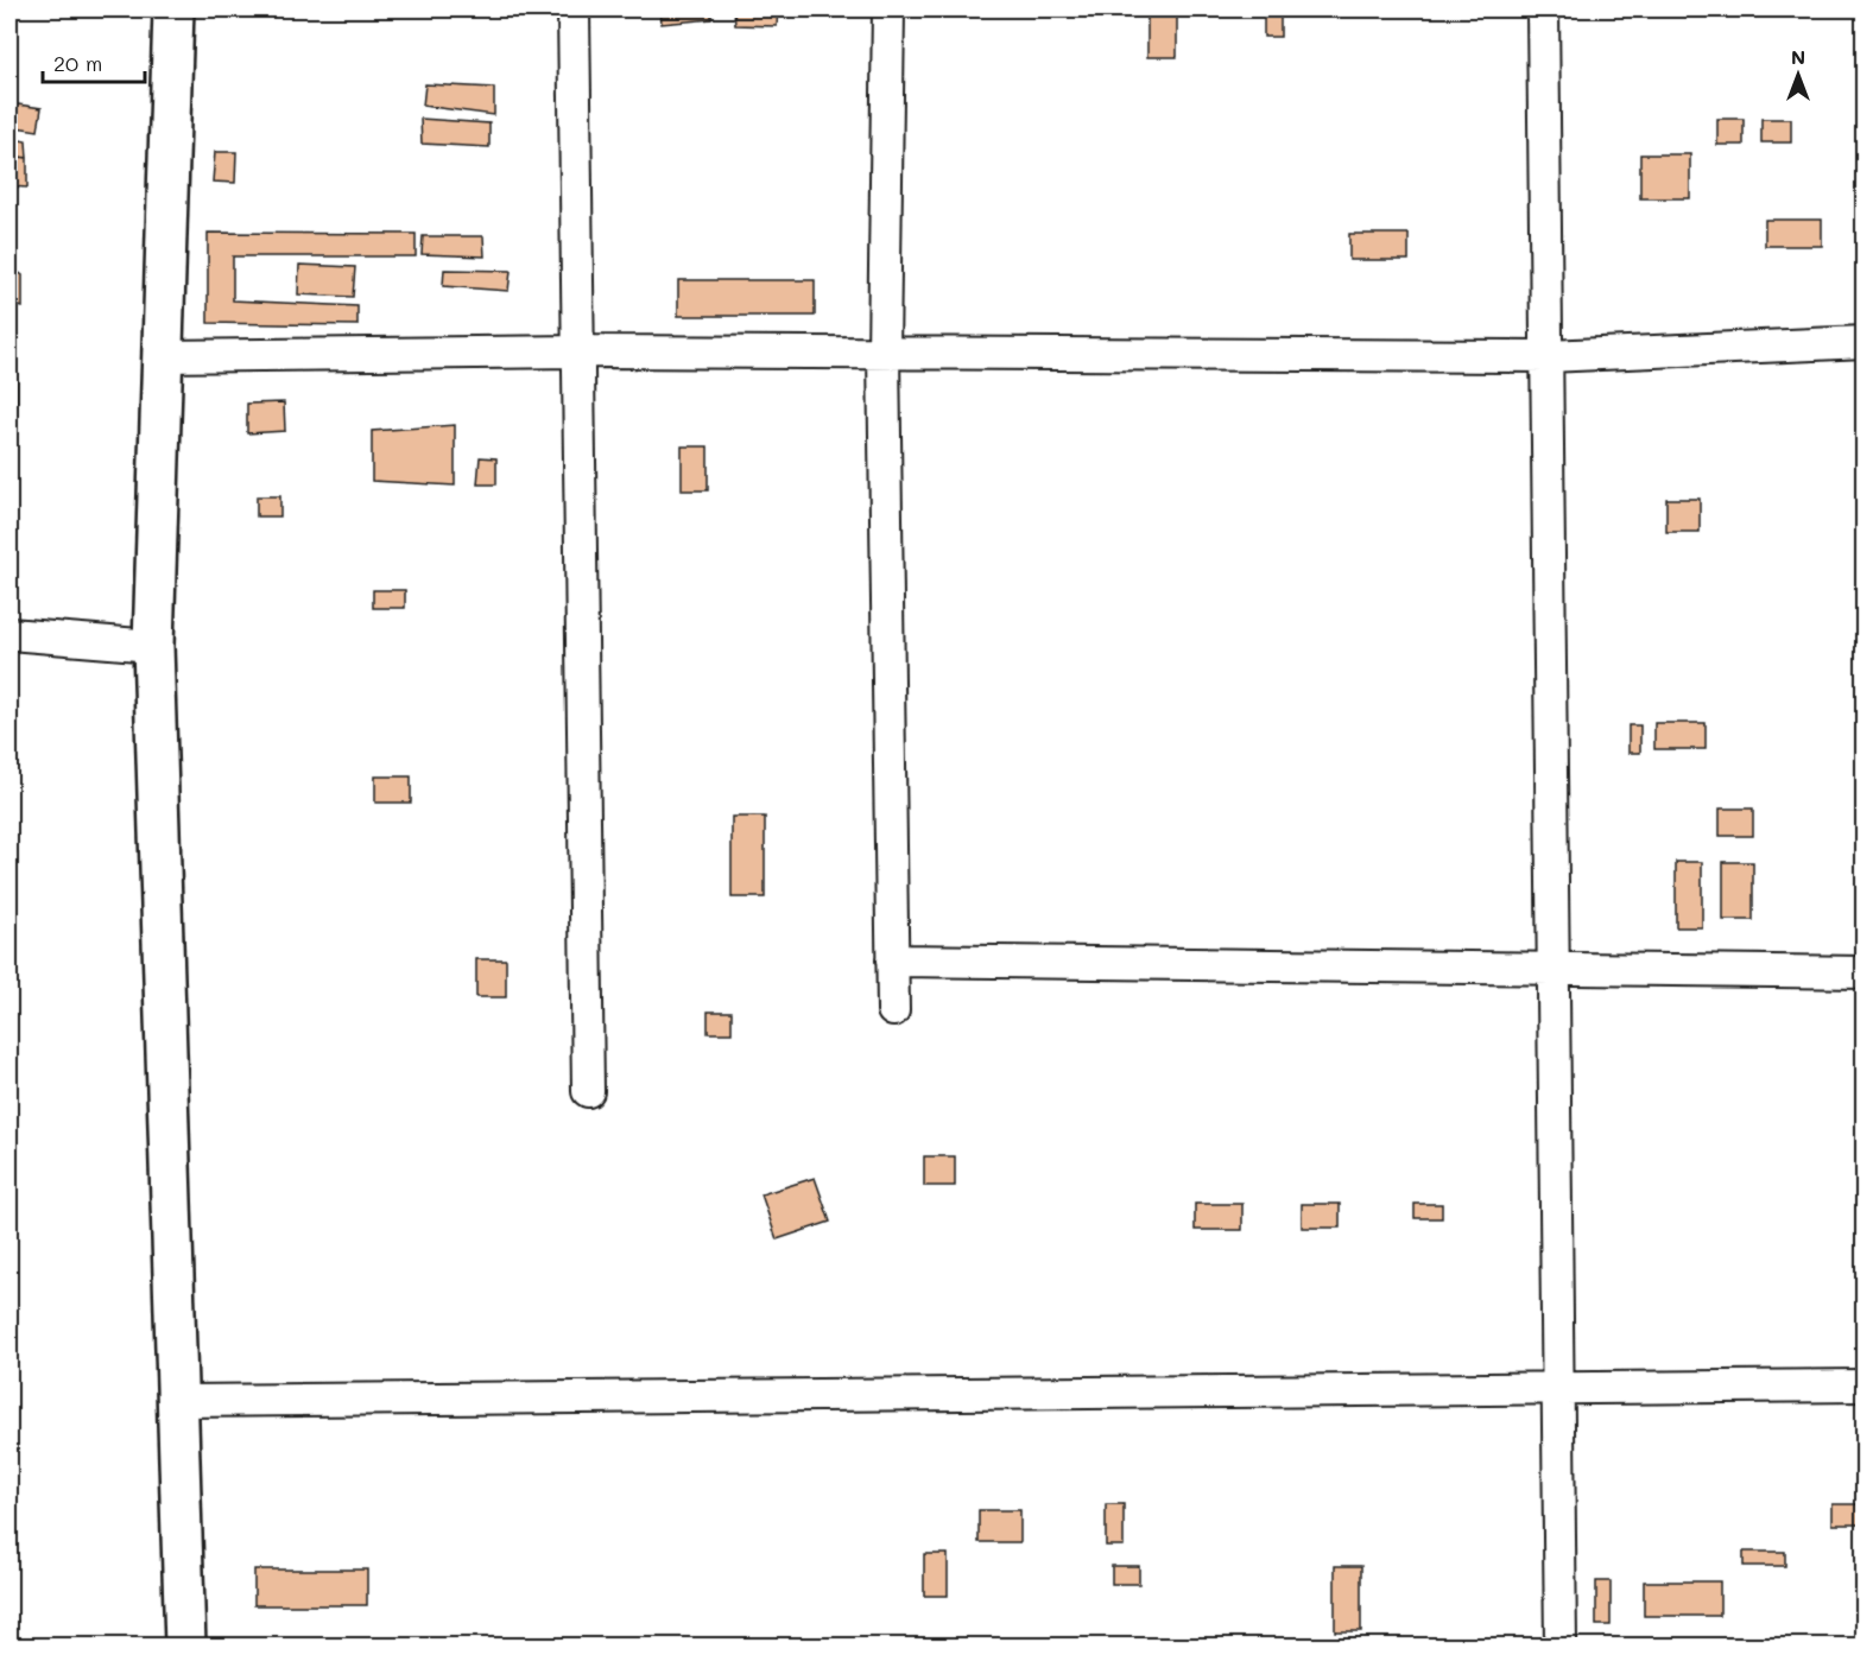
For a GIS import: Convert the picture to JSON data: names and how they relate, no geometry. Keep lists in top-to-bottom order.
{
  "scale_bar": "20 m",
  "north": "top"
}
